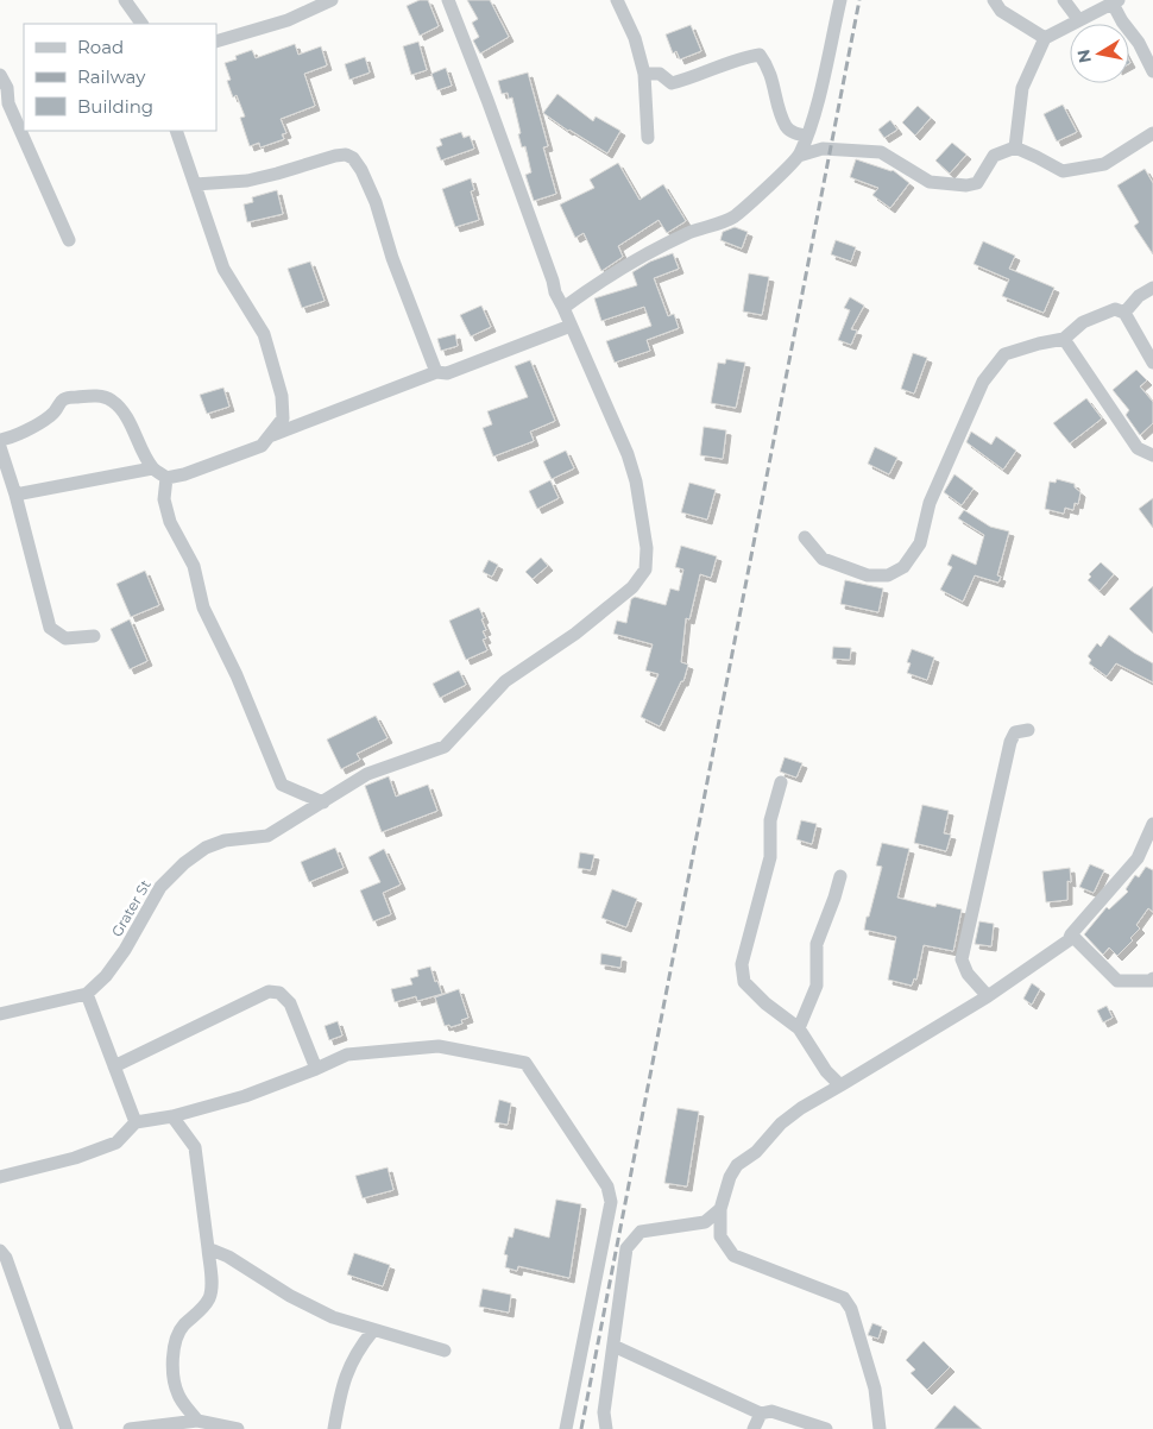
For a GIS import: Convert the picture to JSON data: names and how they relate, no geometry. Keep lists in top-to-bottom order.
{
  "streets": {
    "street": ["Grater St"]
  },
  "legend": ["Road", "Railway", "Building"],
  "north": "left"
}
